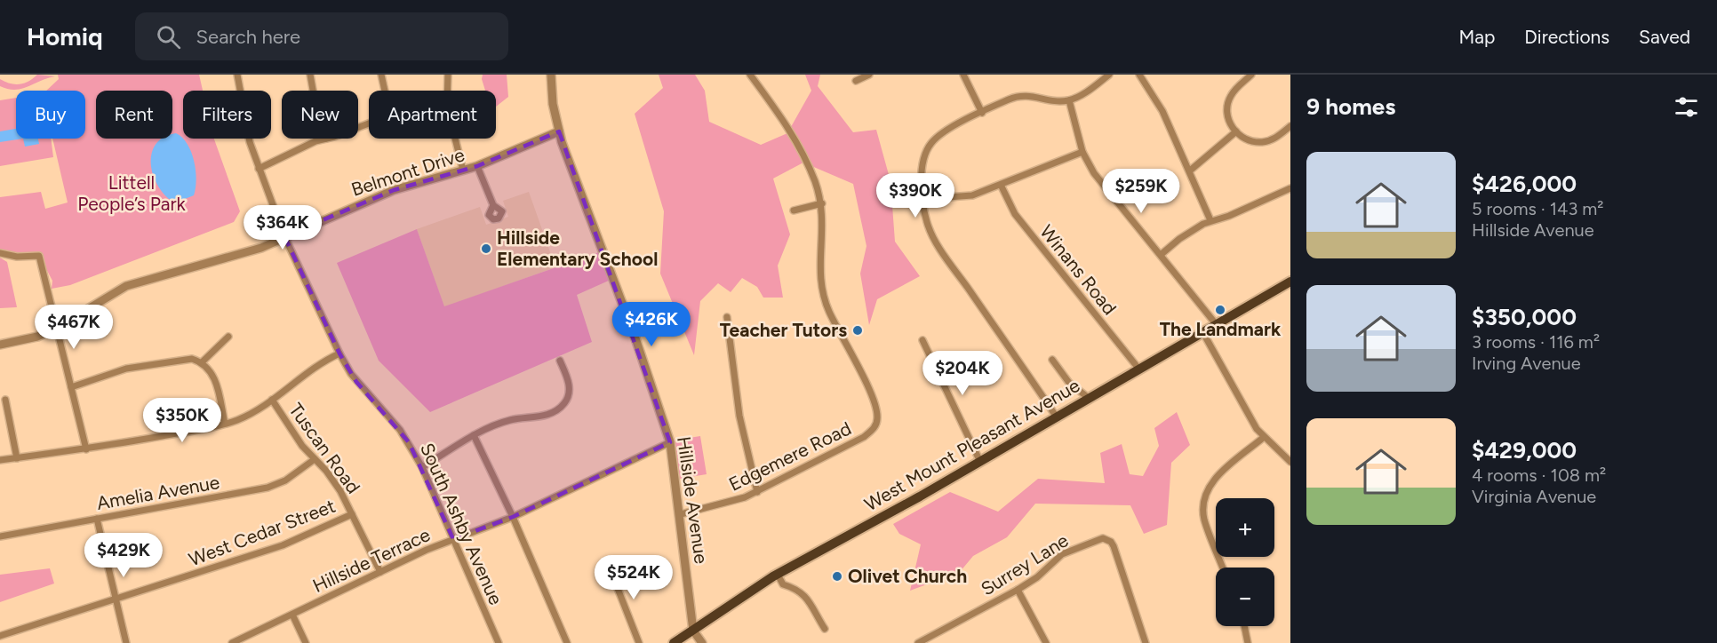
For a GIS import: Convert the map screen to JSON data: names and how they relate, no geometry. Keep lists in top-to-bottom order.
{
  "streets": {
    "main road": ["West Mount Pleasant Avenue"],
    "street": [
      "Belmont Drive",
      "Winans Road",
      "Tuscan Road",
      "Edgemere Road",
      "Amelia Avenue",
      "Hillside Avenue",
      "South Ashby Avenue",
      "West Cedar Street",
      "Hillside Terrace",
      "Surrey Lane"
    ]
  },
  "crossings": [
    ["Belmont Drive", "Hillside Avenue"],
    ["Belmont Drive", "South Ashby Avenue"],
    ["Winans Road", "West Mount Pleasant Avenue"],
    ["West Mount Pleasant Avenue", "Hillside Avenue"],
    ["Tuscan Road", "Amelia Avenue"],
    ["Tuscan Road", "West Cedar Street"],
    ["Tuscan Road", "Hillside Terrace"],
    ["Edgemere Road", "Hillside Avenue"],
    ["Hillside Avenue", "Hillside Terrace"],
    ["South Ashby Avenue", "Hillside Terrace"]
  ],
  "parks": ["Littell People’s Park"],
  "places": [
    "Hillside Elementary School",
    "The Landmark",
    "Teacher Tutors",
    "Olivet Church"
  ],
  "page": {
    "header": "Homiq",
    "search": "Search here",
    "nav": ["Map", "Directions", "Saved"],
    "heading": "9 homes",
    "chip": [
      "Buy",
      "Rent",
      "Filters",
      "New",
      "Apartment"
    ],
    "list": [
      {
        "name": "$426,000",
        "note": "5 rooms · 143 m² · Hillside Avenue"
      },
      {
        "name": "$350,000",
        "note": "3 rooms · 116 m² · Irving Avenue"
      },
      {
        "name": "$429,000",
        "note": "4 rooms · 108 m² · Virginia Avenue"
      }
    ],
    "price": [
      "$259K",
      "$390K",
      "$364K",
      "$426K",
      "$467K",
      "$204K",
      "$350K",
      "$429K",
      "$524K"
    ],
    "map_buttons": ["+", "−"]
  }
}
